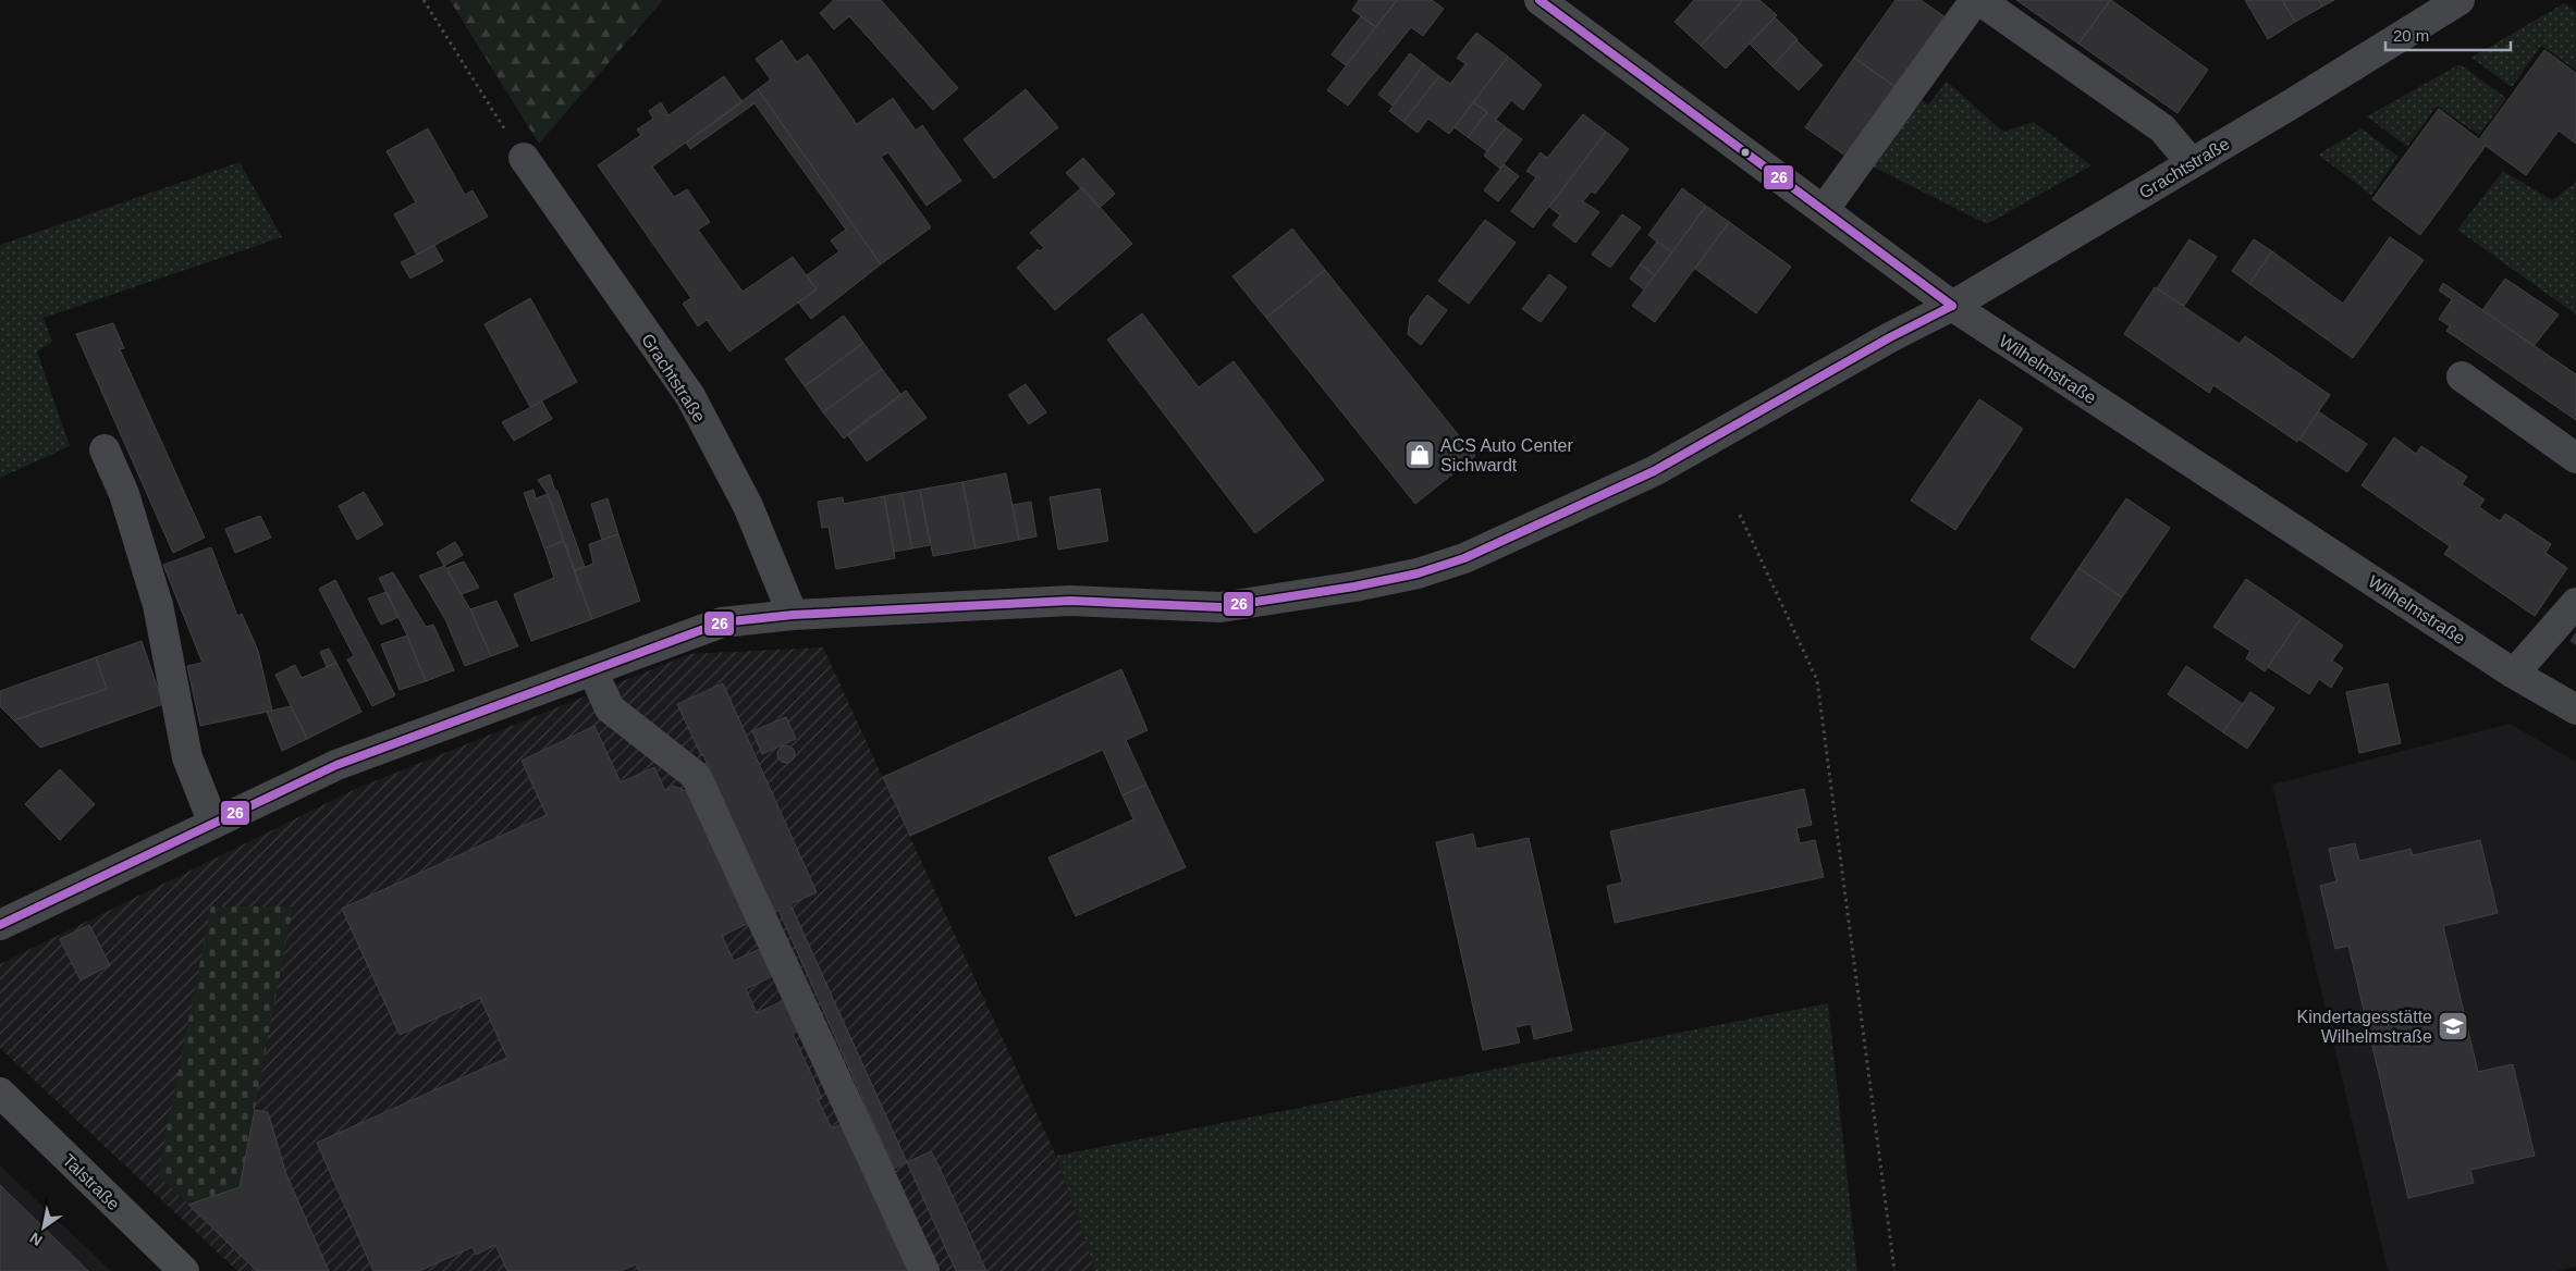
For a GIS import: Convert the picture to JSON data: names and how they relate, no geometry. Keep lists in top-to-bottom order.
{
  "streets": {
    "main road": ["Talstraße"],
    "street": ["Grachtstraße", "Wilhelmstraße"]
  },
  "crossings": [
    ["Grachtstraße", "Wilhelmstraße"]
  ],
  "places": {
    "shop": ["ACS Auto Center Sichwardt"],
    "school or university": ["Kindertagesstätte Wilhelmstraße"]
  },
  "lines": ["transit line 26"],
  "scale_bar": "20 m",
  "north": "bottom left"
}
